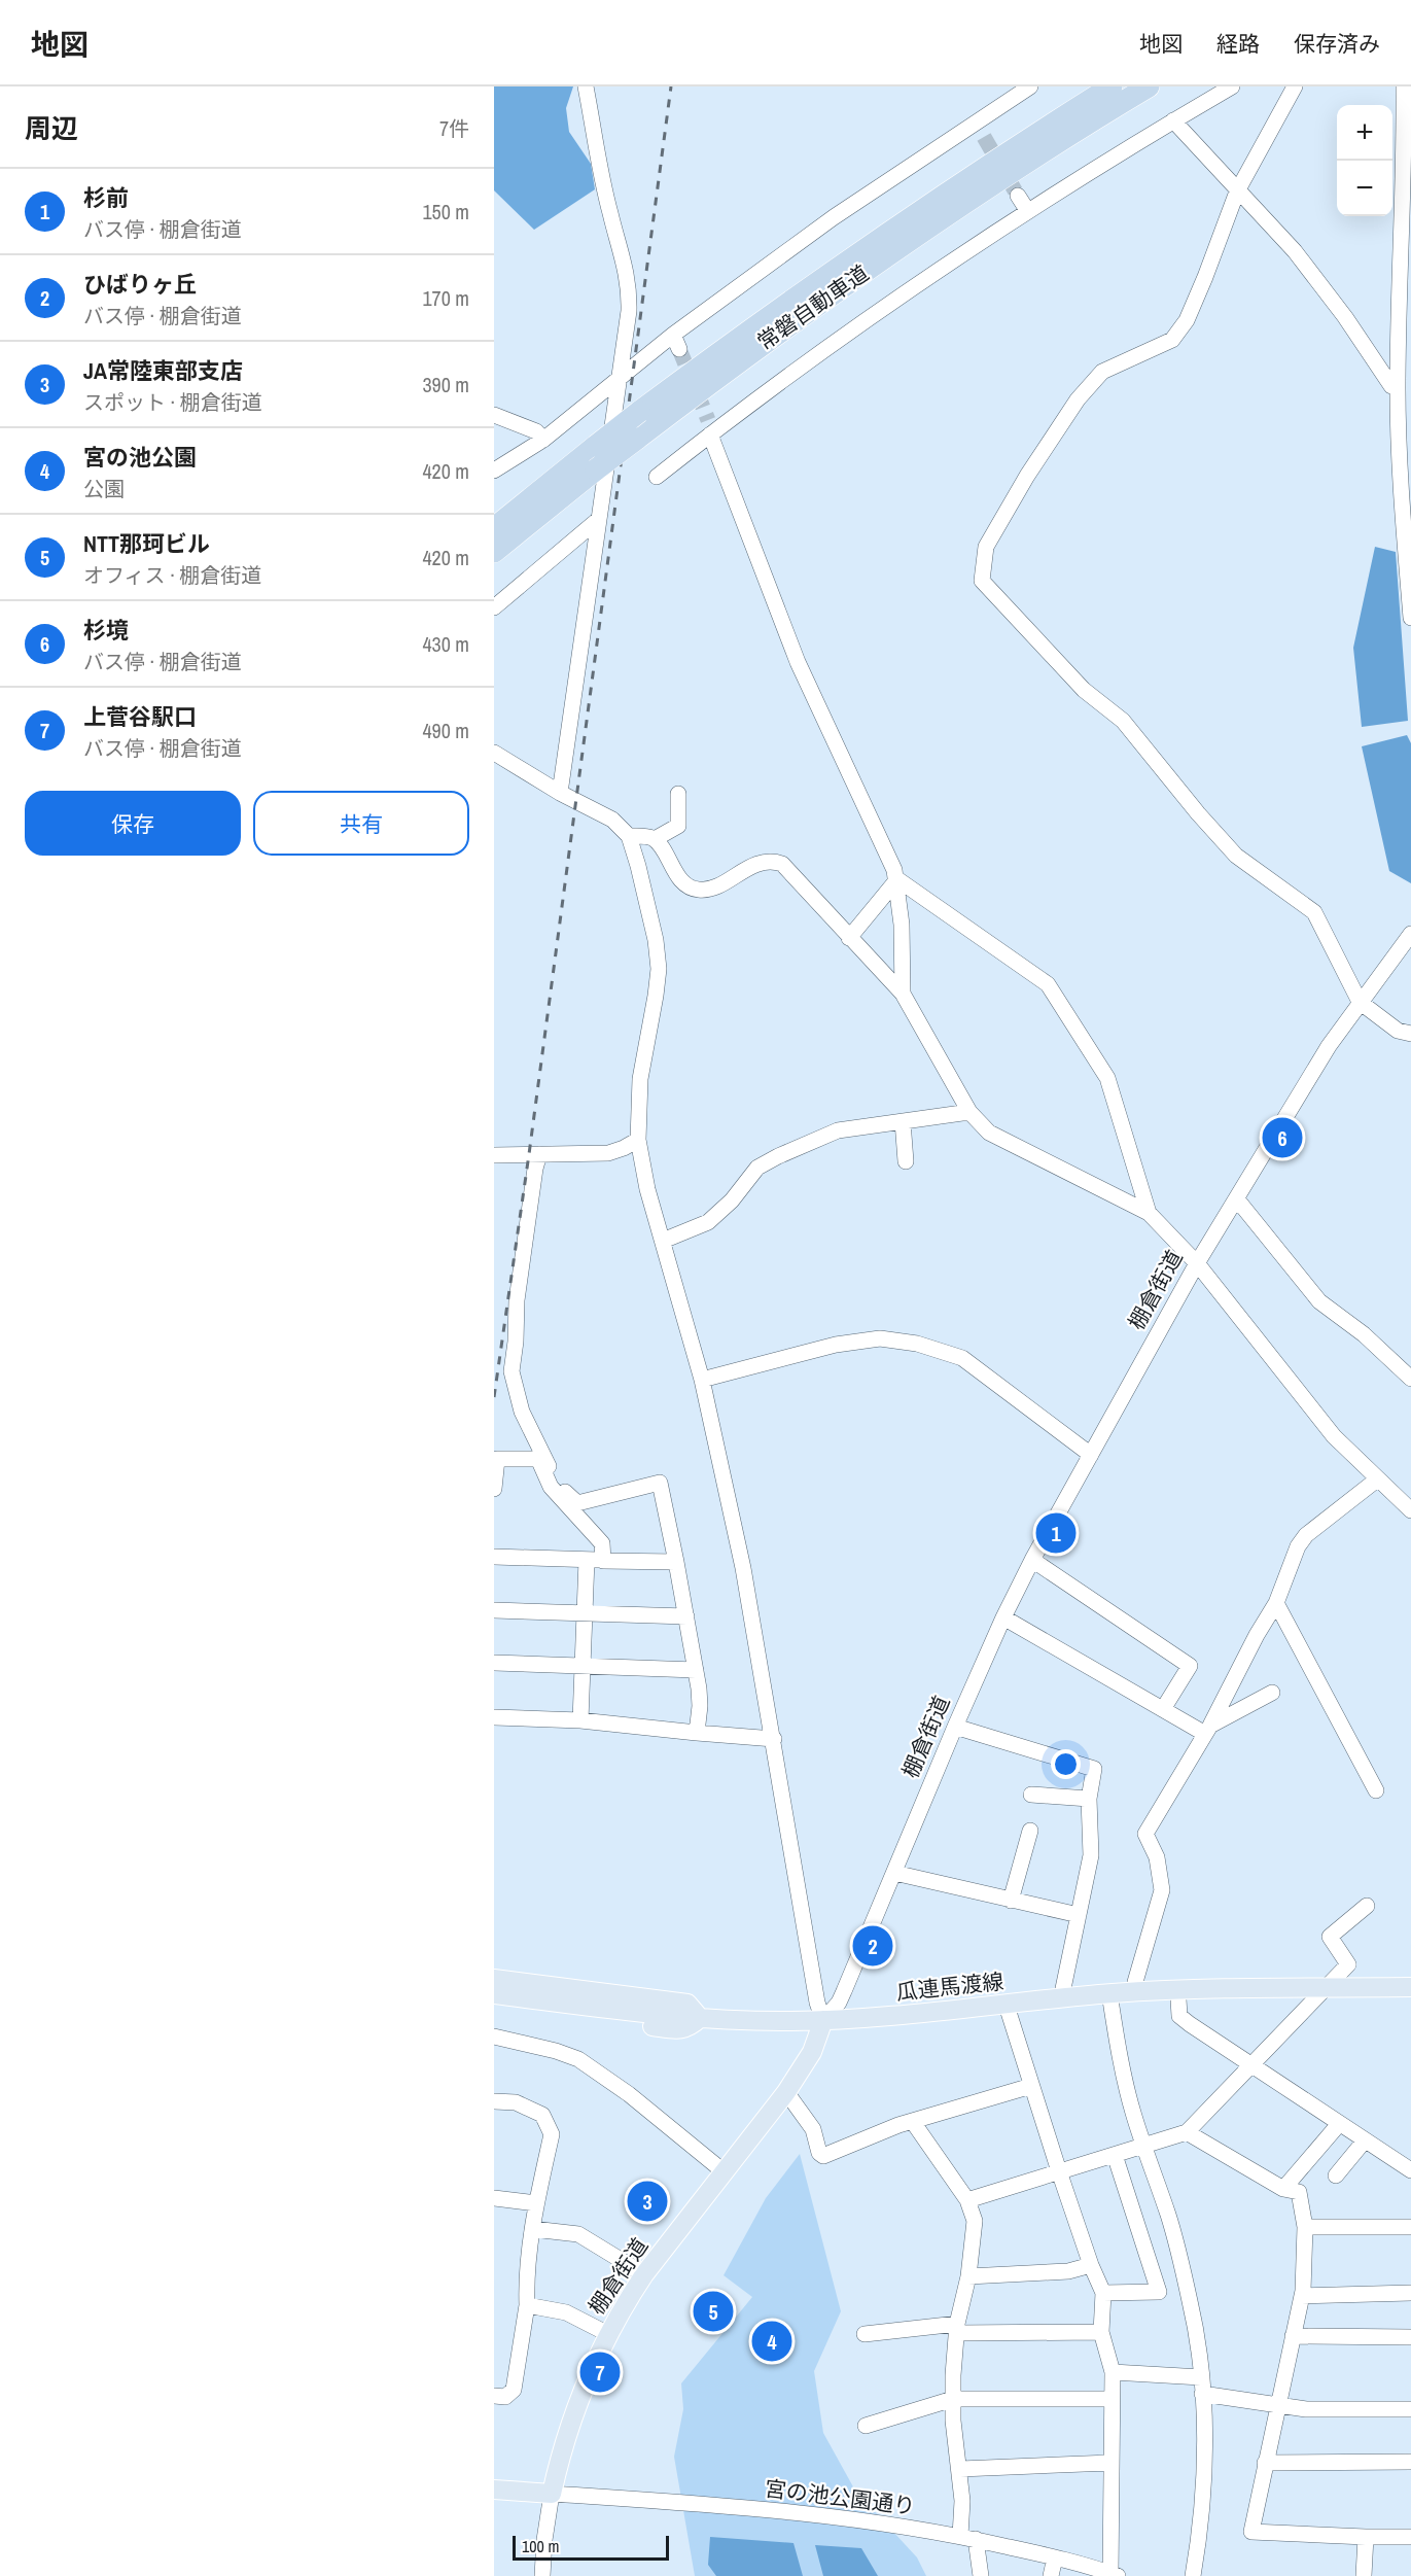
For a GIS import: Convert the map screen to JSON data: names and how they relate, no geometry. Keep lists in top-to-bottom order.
{
  "streets": {
    "highway": ["常磐自動車道"],
    "main road": ["棚倉街道", "瓜連馬渡線"],
    "street": ["宮の池公園通り"]
  },
  "crossings": [
    ["棚倉街道", "瓜連馬渡線"],
    ["棚倉街道", "宮の池公園通り"]
  ],
  "scale_bar": "100 m",
  "page": {
    "header": "地図",
    "nav": ["地図", "経路", "保存済み"],
    "heading": ["周辺", "7件"],
    "map_buttons": ["+", "−"],
    "list": [
      {
        "mark": "1",
        "name": "杉前",
        "note": "バス停 · 棚倉街道",
        "value": "150 m"
      },
      {
        "mark": "2",
        "name": "ひばりヶ丘",
        "note": "バス停 · 棚倉街道",
        "value": "170 m"
      },
      {
        "mark": "3",
        "name": "JA常陸東部支店",
        "note": "スポット · 棚倉街道",
        "value": "390 m"
      },
      {
        "mark": "4",
        "name": "宮の池公園",
        "note": "公園",
        "value": "420 m"
      },
      {
        "mark": "5",
        "name": "NTT那珂ビル",
        "note": "オフィス · 棚倉街道",
        "value": "420 m"
      },
      {
        "mark": "6",
        "name": "杉境",
        "note": "バス停 · 棚倉街道",
        "value": "430 m"
      },
      {
        "mark": "7",
        "name": "上菅谷駅口",
        "note": "バス停 · 棚倉街道",
        "value": "490 m"
      }
    ],
    "buttons": ["保存", "共有"],
    "pins": [
      "6",
      "1",
      "2",
      "3",
      "5",
      "4",
      "7"
    ],
    "scale": "100 m"
  }
}
